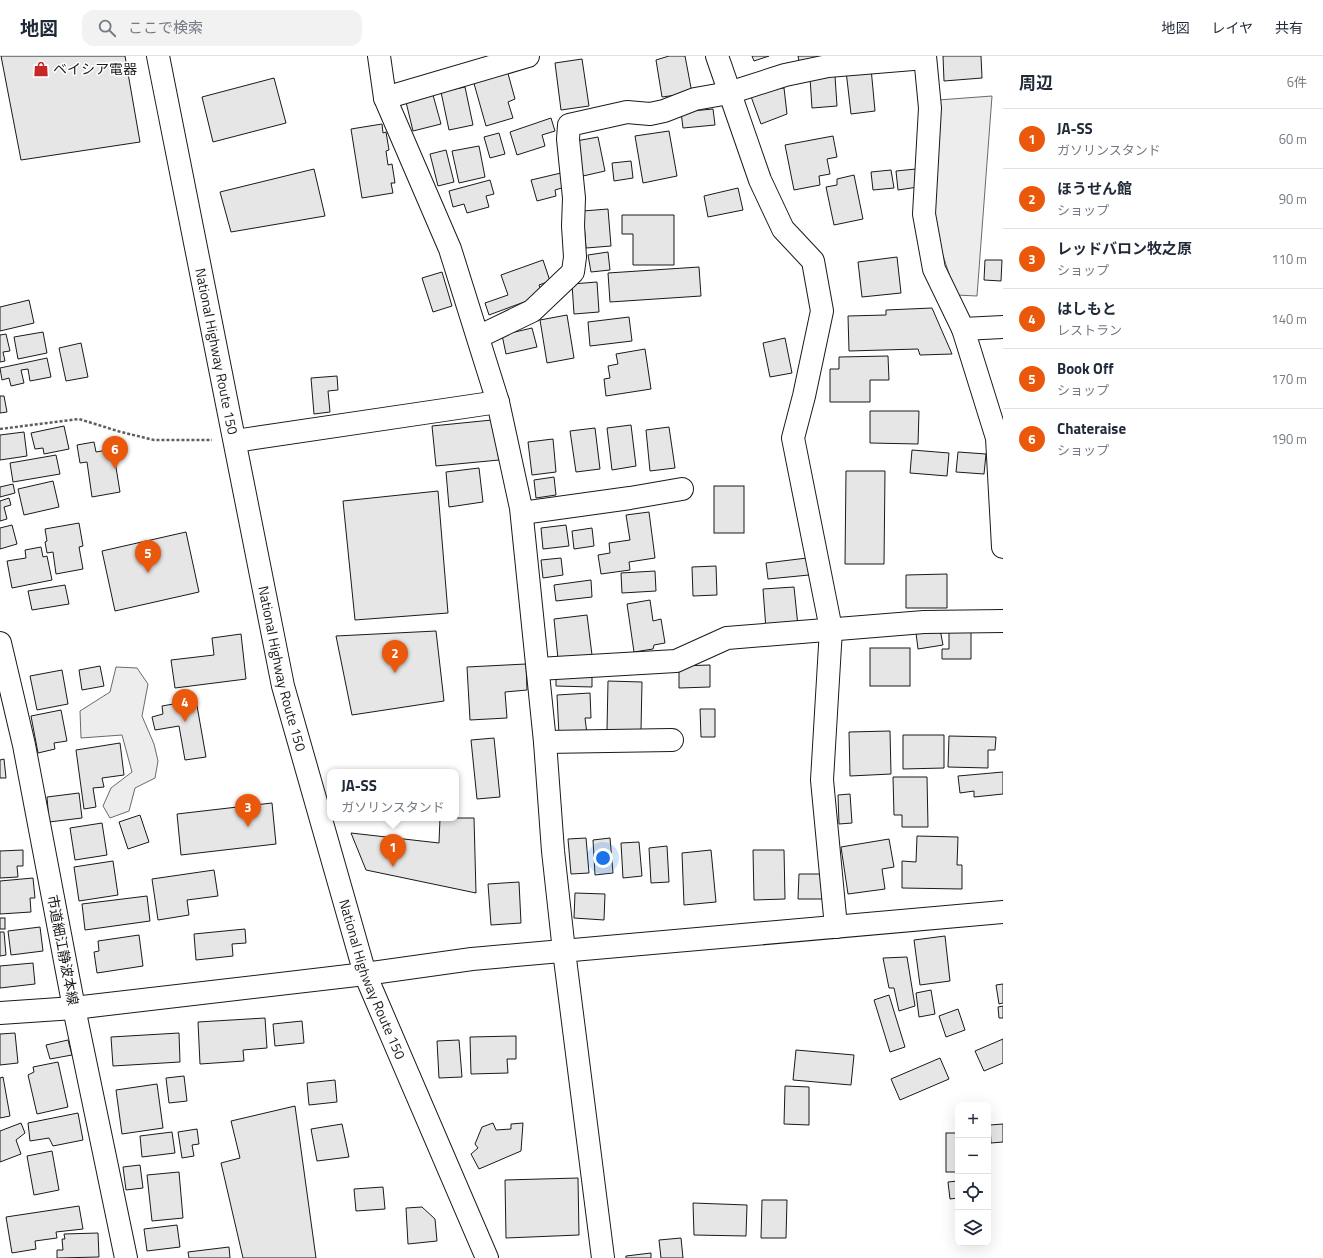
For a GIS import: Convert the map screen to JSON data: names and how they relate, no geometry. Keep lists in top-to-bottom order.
{
  "streets": {
    "main road": ["National Highway Route 150", "市道細江静波本線"]
  },
  "places": {
    "shop": ["ベイシア電器"]
  },
  "page": {
    "header": "地図",
    "search": "ここで検索",
    "nav": ["地図", "レイヤ", "共有"],
    "heading": ["周辺", "6件"],
    "list": [
      {
        "mark": "1",
        "name": "JA-SS",
        "note": "ガソリンスタンド",
        "value": "60 m"
      },
      {
        "mark": "2",
        "name": "ほうせん館",
        "note": "ショップ",
        "value": "90 m"
      },
      {
        "mark": "3",
        "name": "レッドバロン牧之原",
        "note": "ショップ",
        "value": "110 m"
      },
      {
        "mark": "4",
        "name": "はしもと",
        "note": "レストラン",
        "value": "140 m"
      },
      {
        "mark": "5",
        "name": "Book Off",
        "note": "ショップ",
        "value": "170 m"
      },
      {
        "mark": "6",
        "name": "Chateraise",
        "note": "ショップ",
        "value": "190 m"
      }
    ],
    "pins": [
      "6",
      "5",
      "2",
      "4",
      "3",
      "1"
    ],
    "popup": ["JA-SS", "ガソリンスタンド"],
    "map_buttons": ["+", "−"]
  }
}
